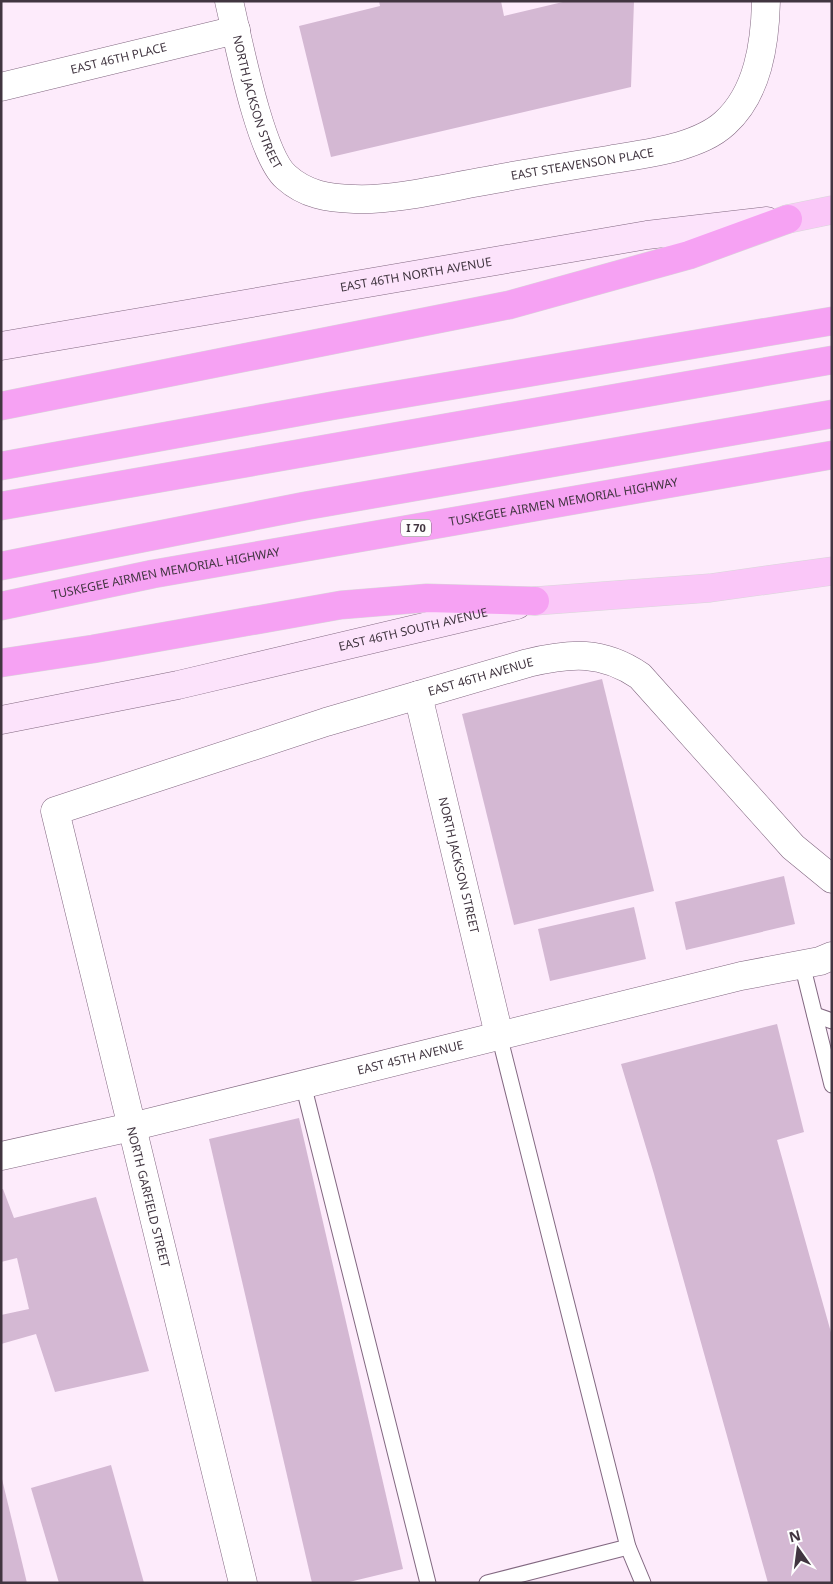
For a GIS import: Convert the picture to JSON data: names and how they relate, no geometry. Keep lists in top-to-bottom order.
{
  "streets": {
    "highway": ["TUSKEGEE AIRMEN MEMORIAL HIGHWAY", "I 70"],
    "main road": ["EAST 46TH NORTH AVENUE", "EAST 46TH SOUTH AVENUE"],
    "street": [
      "EAST 46TH PLACE",
      "NORTH JACKSON STREET",
      "EAST STEAVENSON PLACE",
      "EAST 46TH AVENUE",
      "EAST 45TH AVENUE",
      "NORTH GARFIELD STREET"
    ]
  },
  "crossings": [
    ["EAST 46TH PLACE", "NORTH JACKSON STREET"],
    ["NORTH JACKSON STREET", "EAST STEAVENSON PLACE"],
    ["NORTH JACKSON STREET", "EAST 46TH AVENUE"],
    ["NORTH JACKSON STREET", "EAST 45TH AVENUE"],
    ["EAST 46TH AVENUE", "NORTH GARFIELD STREET"],
    ["EAST 45TH AVENUE", "NORTH GARFIELD STREET"]
  ],
  "north": "top"
}
